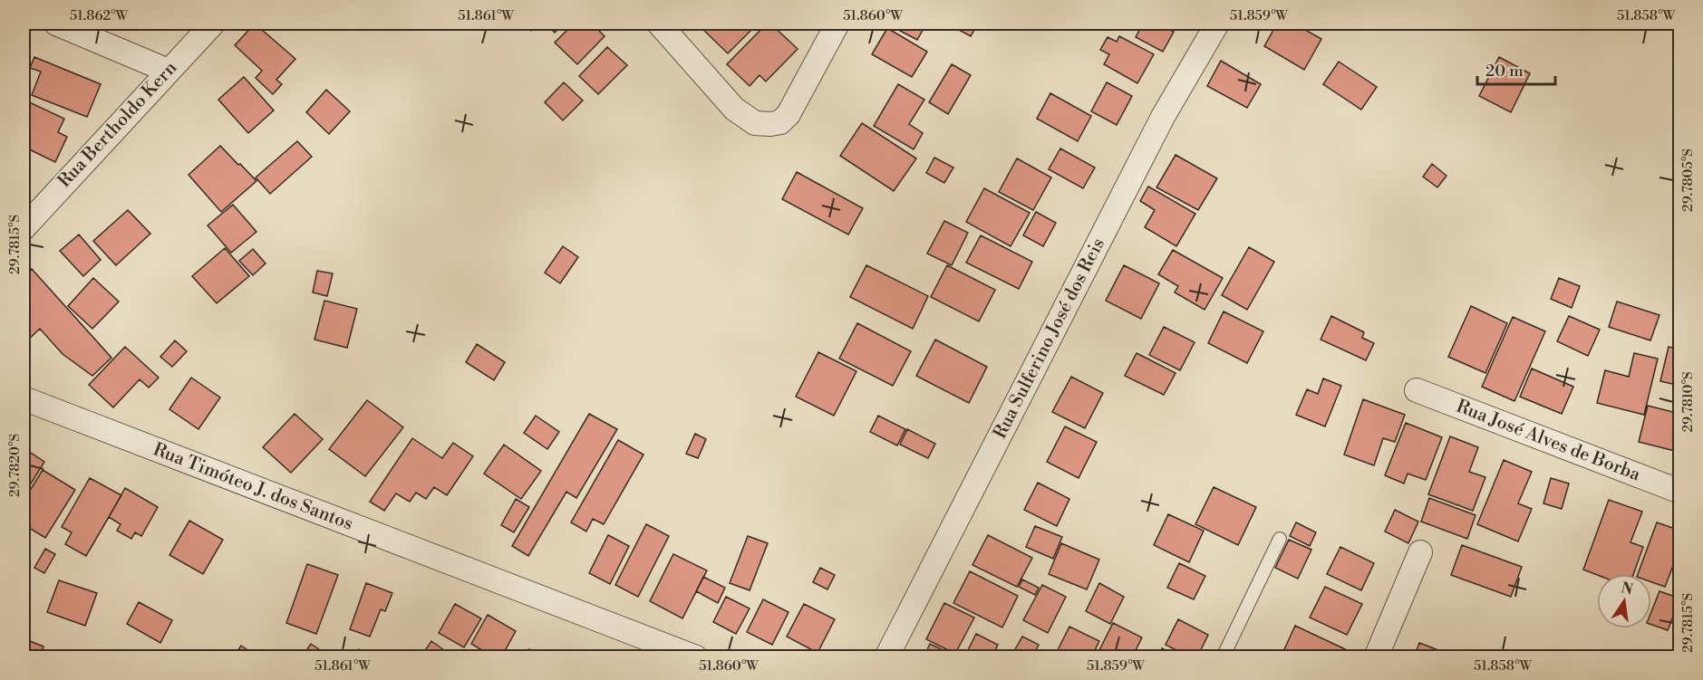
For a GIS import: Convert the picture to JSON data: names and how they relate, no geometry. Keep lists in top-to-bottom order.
{
  "streets": {
    "street": [
      "Rua Bertholdo Kern",
      "Rua Sulferino José dos Reis",
      "Rua José Alves de Borba",
      "Rua Timóteo J. dos Santos"
    ]
  },
  "scale_bar": "20 m",
  "north": "top",
  "coordinates": [
    "51.862°W",
    "51.861°W",
    "51.860°W",
    "51.859°W",
    "51.858°W",
    "29.7805°S",
    "29.7815°S",
    "29.7810°S",
    "29.7820°S"
  ]
}
